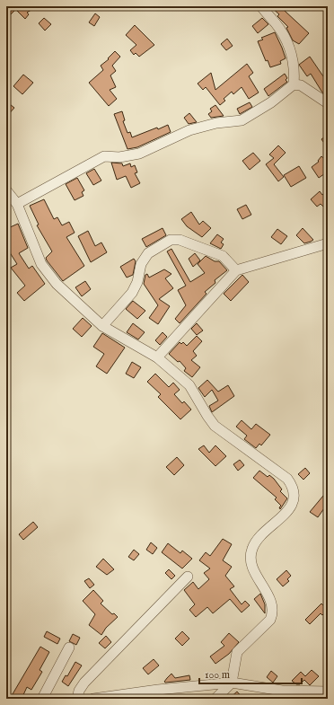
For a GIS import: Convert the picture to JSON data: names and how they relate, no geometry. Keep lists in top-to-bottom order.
{
  "scale_bar": "100 m"
}
